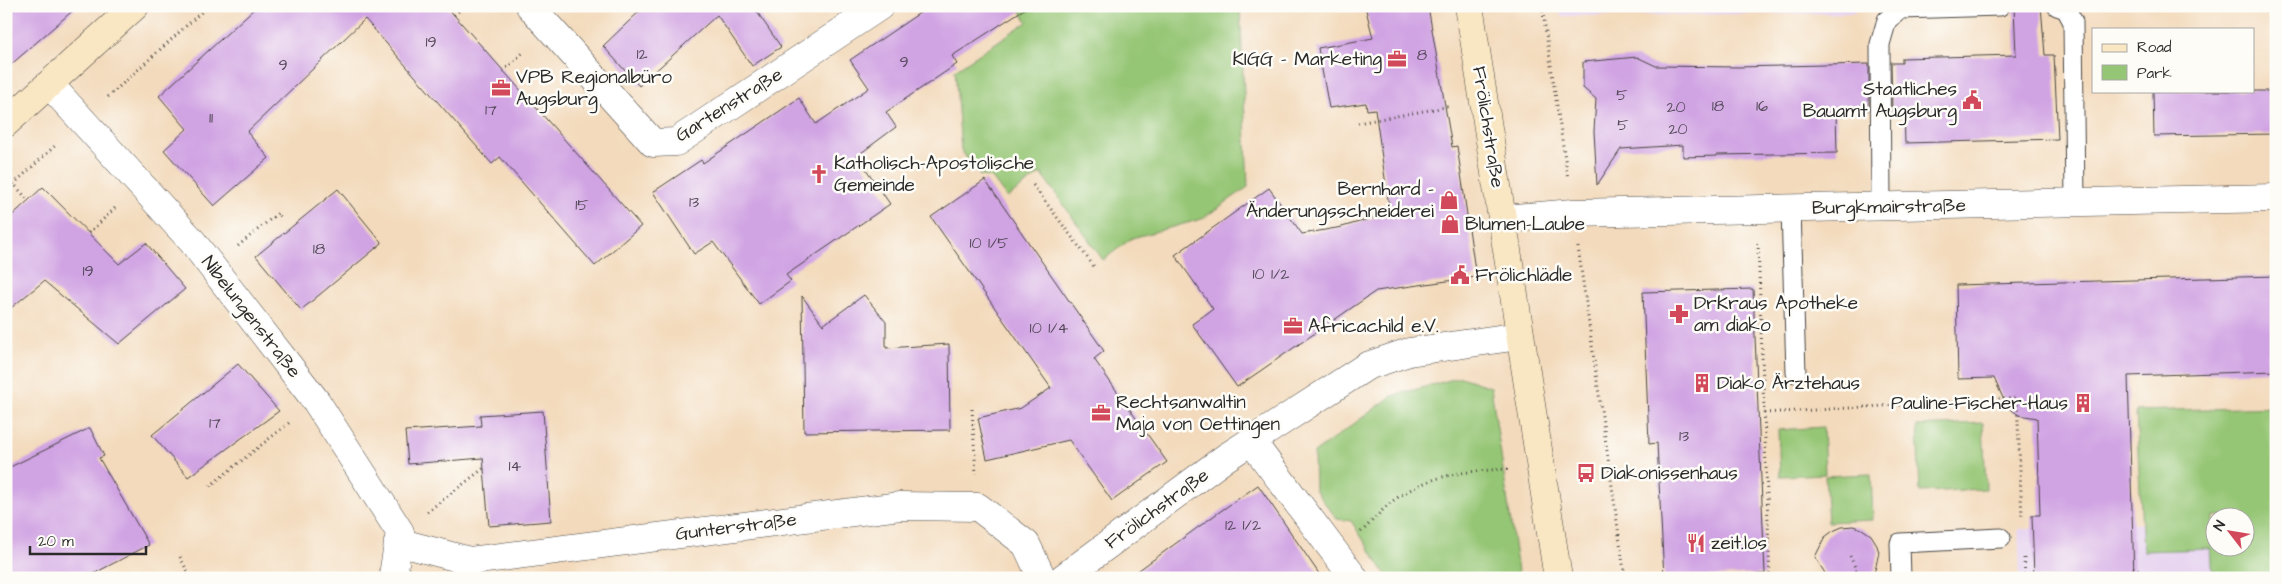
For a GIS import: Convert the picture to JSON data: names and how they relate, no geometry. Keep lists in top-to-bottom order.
{
  "streets": {
    "street": [
      "Gartenstraße",
      "Frölichstraße",
      "Burgkmairstraße",
      "Nibelungenstraße",
      "Gunterstraße"
    ]
  },
  "crossings": [
    ["Frölichstraße", "Burgkmairstraße"],
    ["Nibelungenstraße", "Gunterstraße"]
  ],
  "places": {
    "office": [
      "KIGG - Marketing",
      "VPB Regionalbüro Augsburg",
      "Africachild e.V.",
      "Rechtsanwaltin Maja von Oettingen"
    ],
    "public building": ["Staatliches Bauamt Augsburg", "Frölichlädle"],
    "church": ["Katholisch-Apostolische Gemeinde"],
    "shop": ["Bernhard - Änderungsschneiderei", "Blumen-Laube"],
    "pharmacy": ["DrKraus Apotheke am diako"],
    "building": ["Diako Ärztehaus", "Pauline-Fischer-Haus"],
    "bus stop": ["Diakonissenhaus"],
    "restaurant": ["zeit.los"]
  },
  "house_numbers": [
    "19",
    "12",
    "8",
    "9",
    "9",
    "5",
    "18",
    "16",
    "20",
    "17",
    "11",
    "5",
    "20",
    "13",
    "15",
    "10 1/5",
    "18",
    "19",
    "10 1/2",
    "10 1/4",
    "17",
    "13",
    "14",
    "12 1/2"
  ],
  "legend": ["Road", "Park"],
  "scale_bar": "20 m",
  "north": "top left"
}
